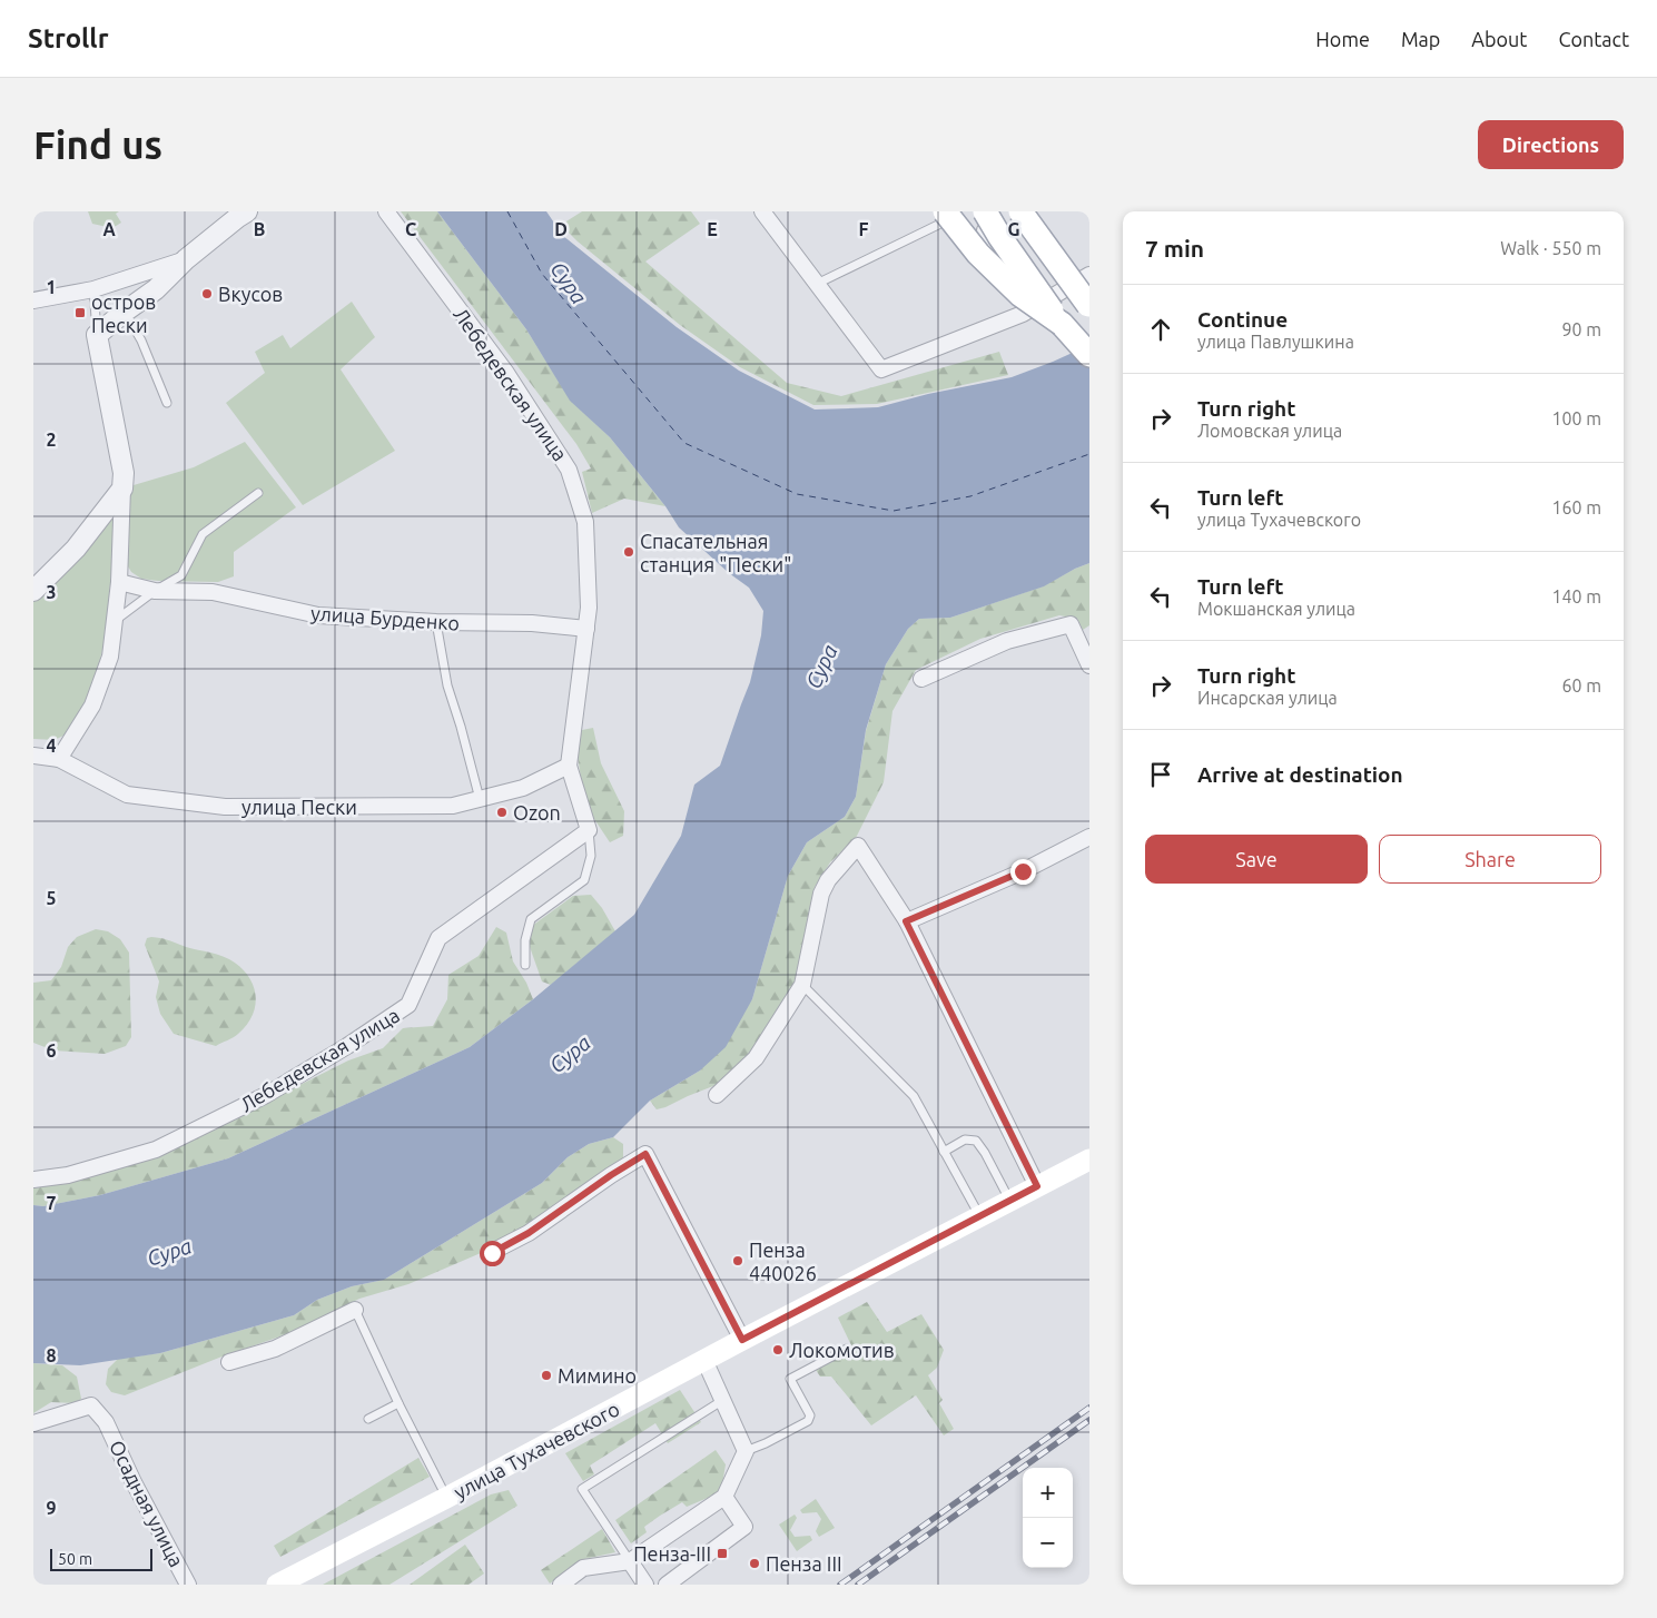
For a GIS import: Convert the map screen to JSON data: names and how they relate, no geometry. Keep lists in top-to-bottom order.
{
  "streets": {
    "main road": ["улица Тухачевского"],
    "street": [
      "Лебедевская улица",
      "улица Бурденко",
      "улица Пески",
      "Осадная улица"
    ]
  },
  "crossings": [
    ["Лебедевская улица", "улица Бурденко"],
    ["Лебедевская улица", "улица Пески"]
  ],
  "water": ["Сура"],
  "places": {
    "other": [
      "Вкусов",
      "Спасательная станция \"Пески\"",
      "Ozon",
      "Пенза 440026",
      "Локомотив",
      "Мимино",
      "Пенза III"
    ],
    "transit": ["остров Пески", "Пенза-III"]
  },
  "scale_bar": "50 m",
  "page": {
    "header": "Strollr",
    "nav": [
      "Home",
      "Map",
      "About",
      "Contact"
    ],
    "buttons": [
      "Directions",
      ["Save", "Share"]
    ],
    "title": "Find us",
    "heading": ["7 min", "Walk · 550 m"],
    "list": [
      ["Continue", "улица Павлушкина", "90 m"],
      ["Turn right", "Ломовская улица", "100 m"],
      ["Turn left", "улица Тухачевского", "160 m"],
      ["Turn left", "Мокшанская улица", "140 m"],
      ["Turn right", "Инсарская улица", "60 m"],
      "Arrive at destination"
    ],
    "map_buttons": ["+", "−"],
    "scale": "50 m"
  },
  "grid": {
    "columns": [
      "A",
      "B",
      "C",
      "D",
      "E",
      "F",
      "G"
    ],
    "rows": [
      "1",
      "2",
      "3",
      "4",
      "5",
      "6",
      "7",
      "8",
      "9"
    ]
  }
}
